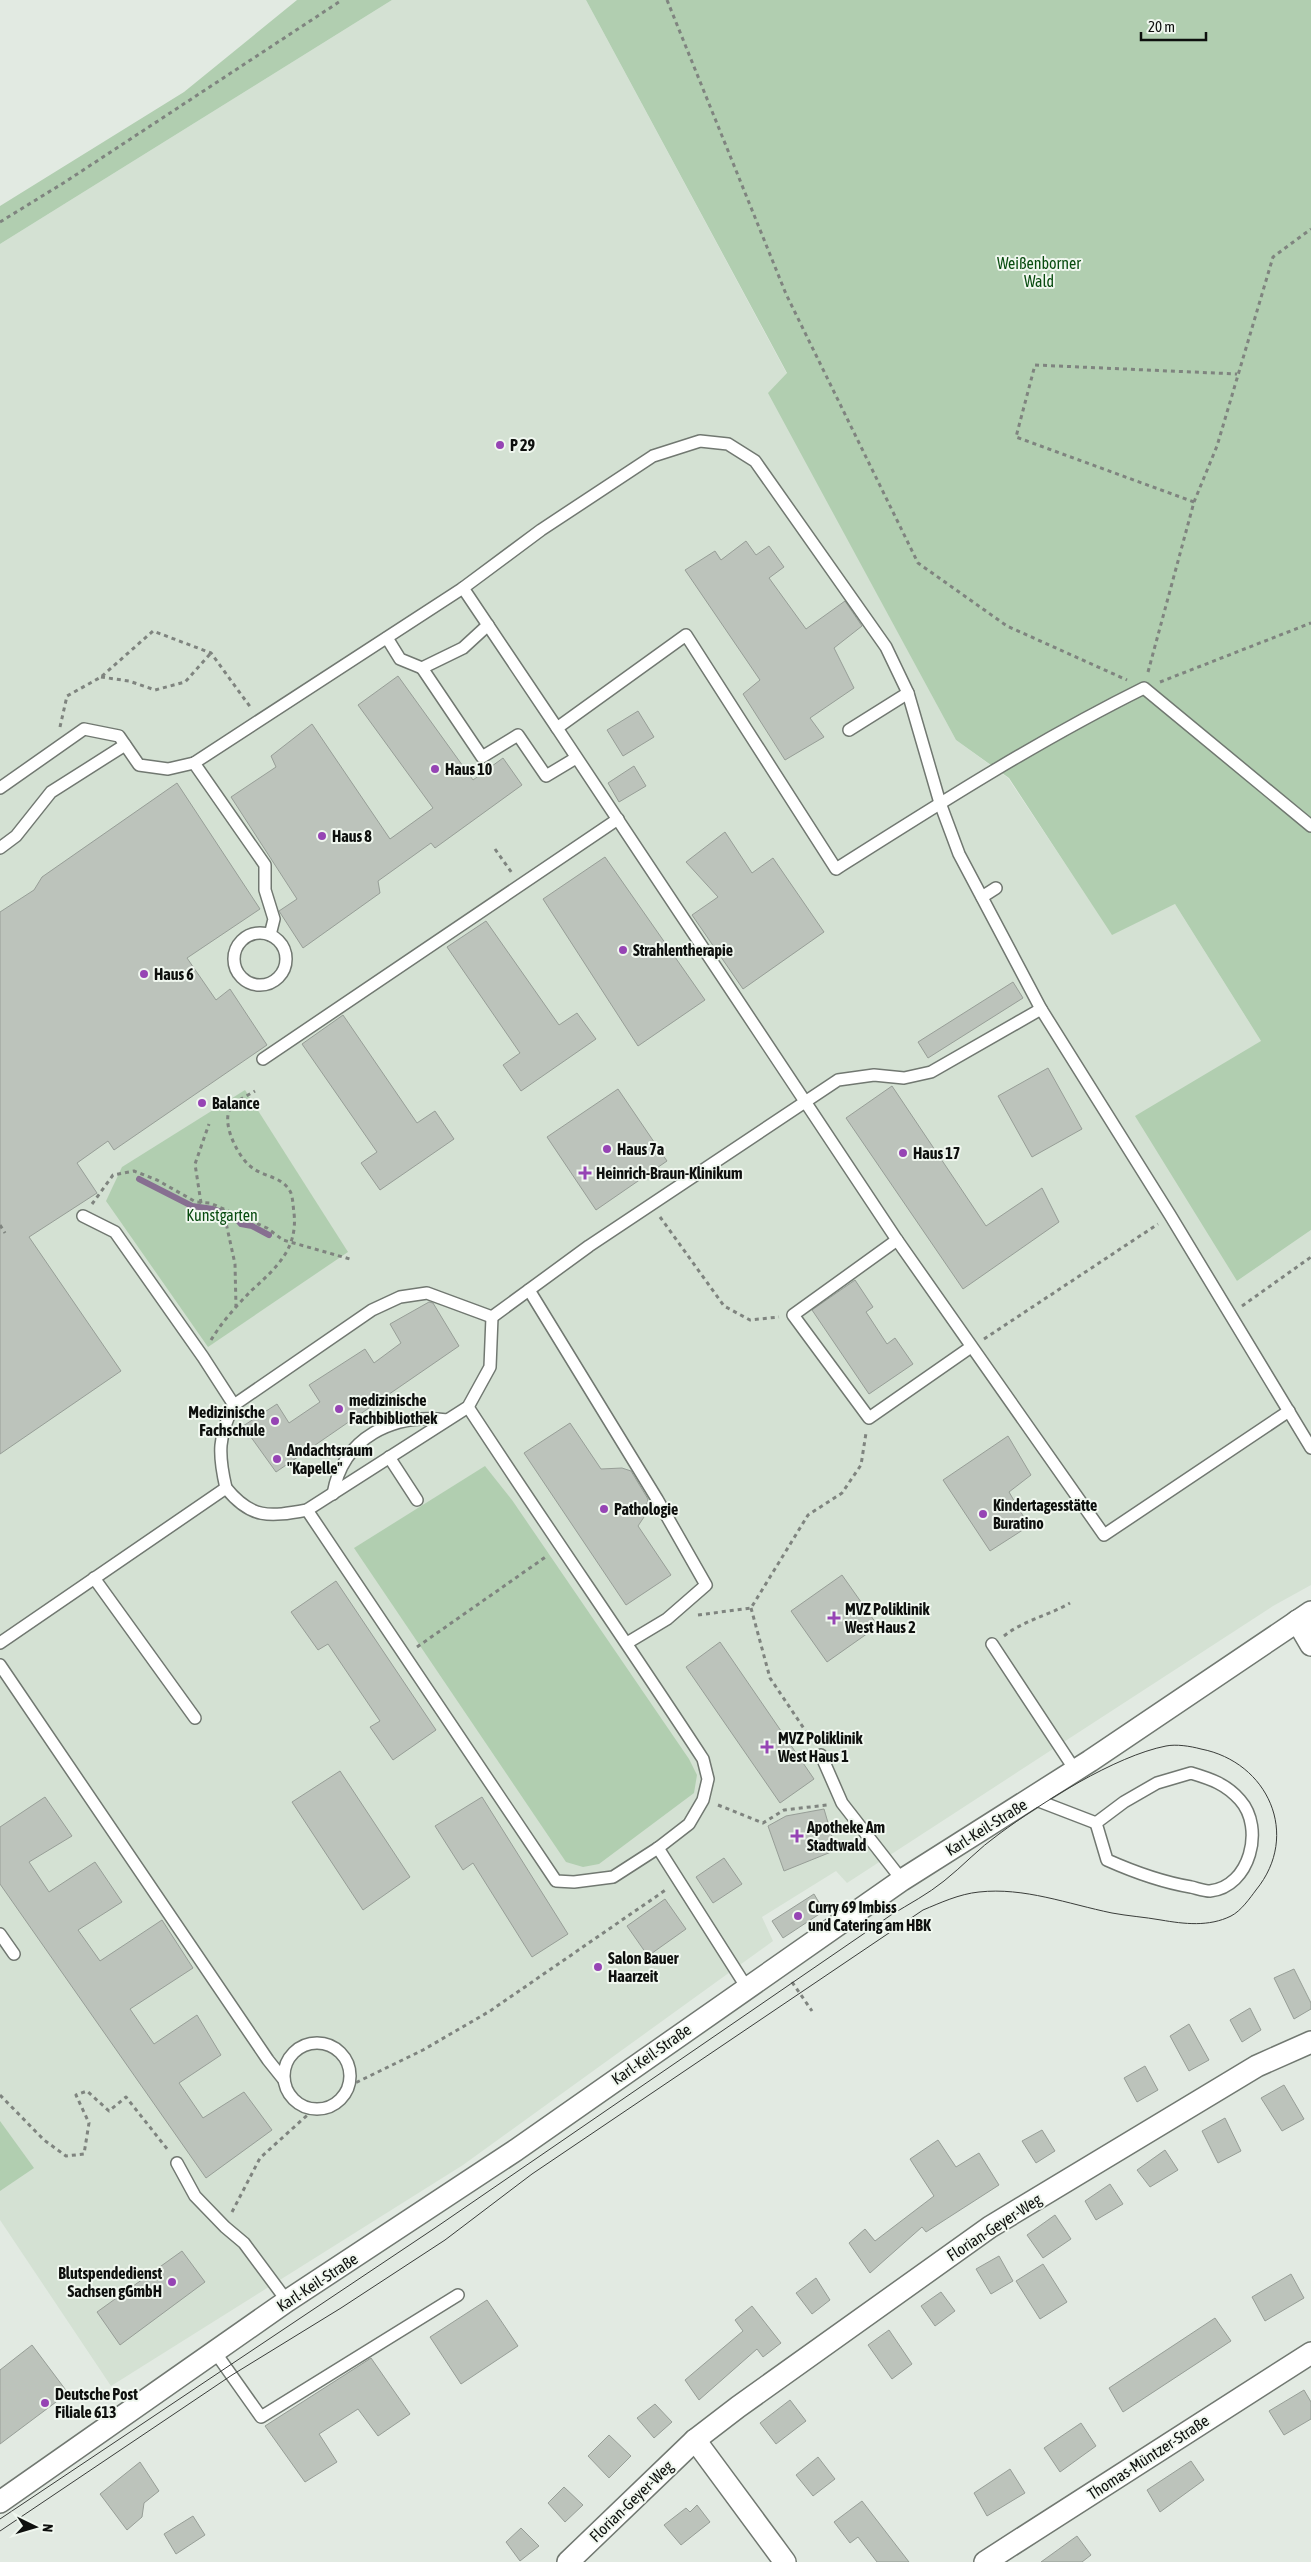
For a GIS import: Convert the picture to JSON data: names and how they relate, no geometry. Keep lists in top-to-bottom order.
{
  "streets": {
    "street": ["Karl-Keil-Straße", "Florian-Geyer-Weg", "Thomas-Müntzer-Straße"]
  },
  "parks": ["Weißenborner Wald", "Kunstgarten"],
  "places": {
    "other": [
      "P 29",
      "Haus 10",
      "Haus 8",
      "Strahlentherapie",
      "Haus 6",
      "Balance",
      "Haus 7a",
      "Haus 17",
      "medizinische Fachbibliothek",
      "Medizinische Fachschule",
      "Andachtsraum \"Kapelle\"",
      "Pathologie",
      "Kindertagesstätte Buratino",
      "Curry 69 Imbiss und Catering am HBK",
      "Salon Bauer Haarzeit",
      "Blutspendedienst Sachsen gGmbH",
      "Deutsche Post Filiale 613"
    ],
    "health": [
      "Heinrich-Braun-Klinikum",
      "MVZ Poliklinik West Haus 2",
      "MVZ Poliklinik West Haus 1",
      "Apotheke Am Stadtwald"
    ]
  },
  "scale_bar": "20 m",
  "north": "right"
}
